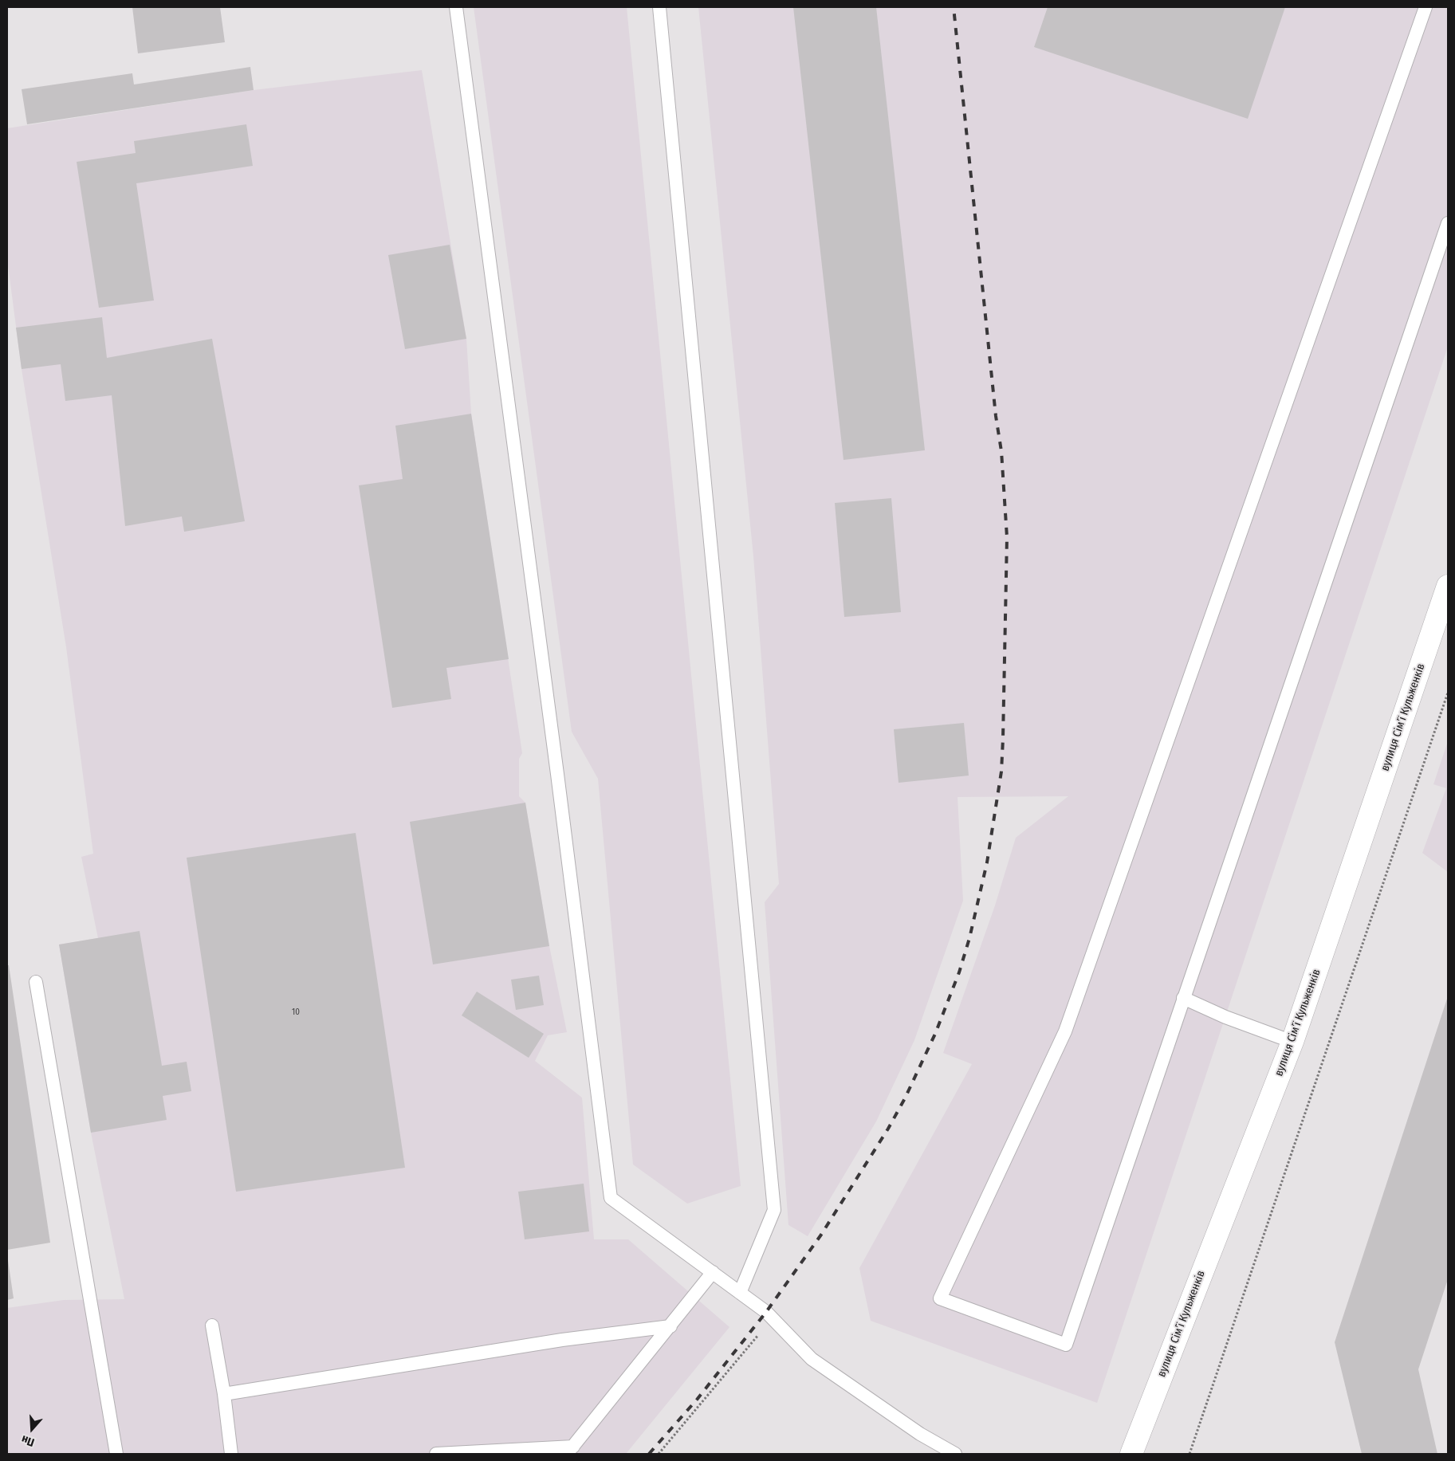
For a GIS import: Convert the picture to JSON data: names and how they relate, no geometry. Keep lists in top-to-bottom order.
{
  "streets": {
    "main road": ["вулиця Сімʼї Кульженків"]
  },
  "house_numbers": ["10"],
  "north": "bottom"
}
